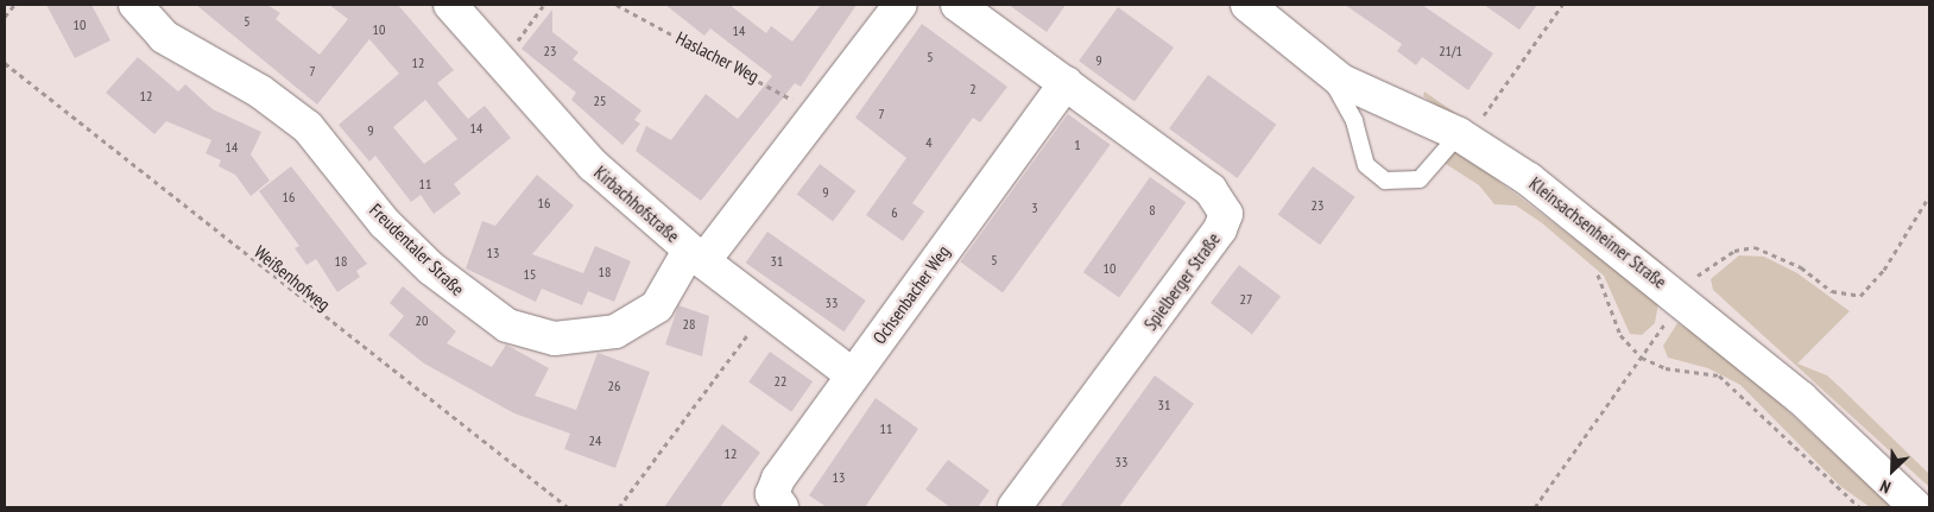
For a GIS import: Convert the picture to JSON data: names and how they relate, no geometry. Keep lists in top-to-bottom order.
{
  "streets": {
    "street": [
      "Kirbachhofstraße",
      "Kleinsachsenheimer Straße",
      "Freudentaler Straße",
      "Spielberger Straße",
      "Ochsenbacher Weg"
    ],
    "path": ["Haslacher Weg", "Weißenhofweg"]
  },
  "crossings": [
    ["Kirbachhofstraße", "Freudentaler Straße"],
    ["Kirbachhofstraße", "Ochsenbacher Weg"],
    ["Spielberger Straße", "Ochsenbacher Weg"]
  ],
  "house_numbers": [
    "5",
    "10",
    "10",
    "14",
    "23",
    "21/1",
    "5",
    "9",
    "12",
    "7",
    "2",
    "12",
    "25",
    "7",
    "14",
    "9",
    "4",
    "1",
    "14",
    "11",
    "9",
    "16",
    "16",
    "23",
    "3",
    "8",
    "6",
    "13",
    "5",
    "18",
    "31",
    "10",
    "18",
    "15",
    "27",
    "33",
    "20",
    "28",
    "22",
    "26",
    "31",
    "11",
    "24",
    "12",
    "33",
    "13"
  ],
  "north": "bottom left"
}
